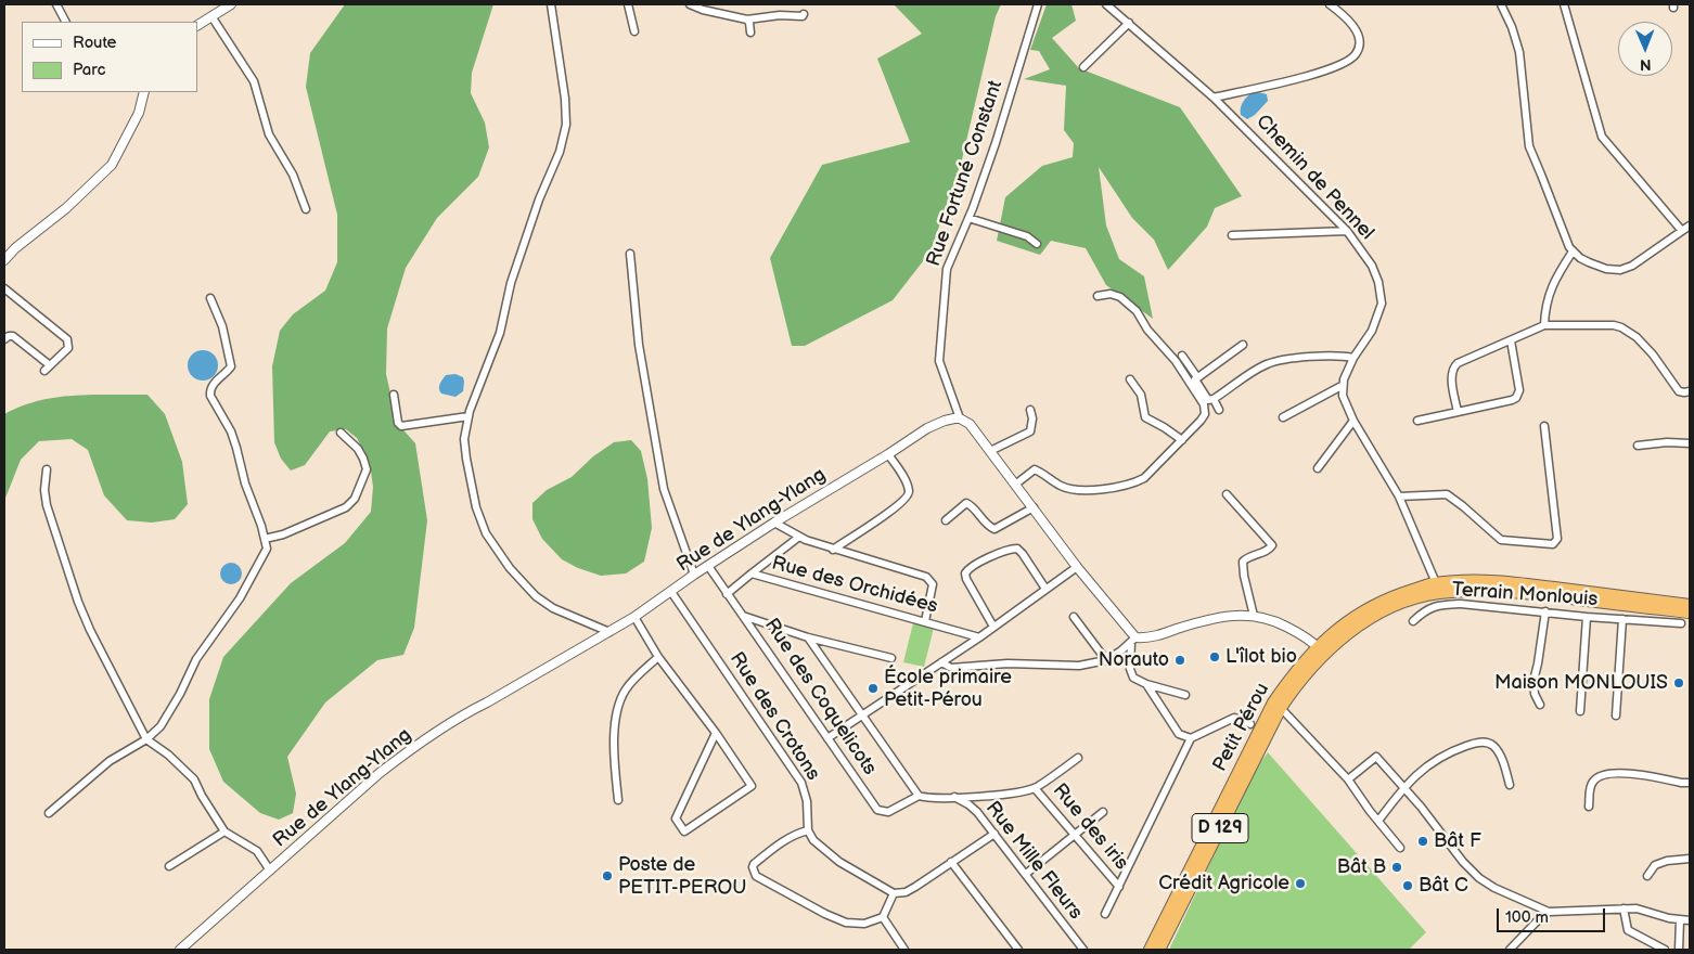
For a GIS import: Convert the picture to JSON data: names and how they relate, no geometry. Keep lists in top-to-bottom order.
{
  "streets": {
    "highway": ["Petit Pérou", "D 129"],
    "street": [
      "Rue Fortuné Constant",
      "Chemin de Pennel",
      "Rue de Ylang-Ylang",
      "Rue des Orchidées",
      "Terrain Monlouis",
      "Rue des Coquelicots",
      "Rue des Crotons",
      "Rue des iris",
      "Rue Mille Fleurs"
    ]
  },
  "crossings": [
    ["Rue Fortuné Constant", "Rue de Ylang-Ylang"],
    ["Rue de Ylang-Ylang", "Rue des Coquelicots"],
    ["Rue de Ylang-Ylang", "Rue des Crotons"],
    ["Rue des Orchidées", "Rue des Coquelicots"],
    ["Terrain Monlouis", "Petit Pérou"]
  ],
  "places": [
    "L'îlot bio",
    "Norauto",
    "Maison MONLOUIS",
    "École primaire Petit-Pérou",
    "Bât F",
    "Bât B",
    "Poste de PETIT-PEROU",
    "Crédit Agricole",
    "Bât C"
  ],
  "legend": ["Route", "Parc"],
  "scale_bar": "100 m",
  "north": "bottom"
}
